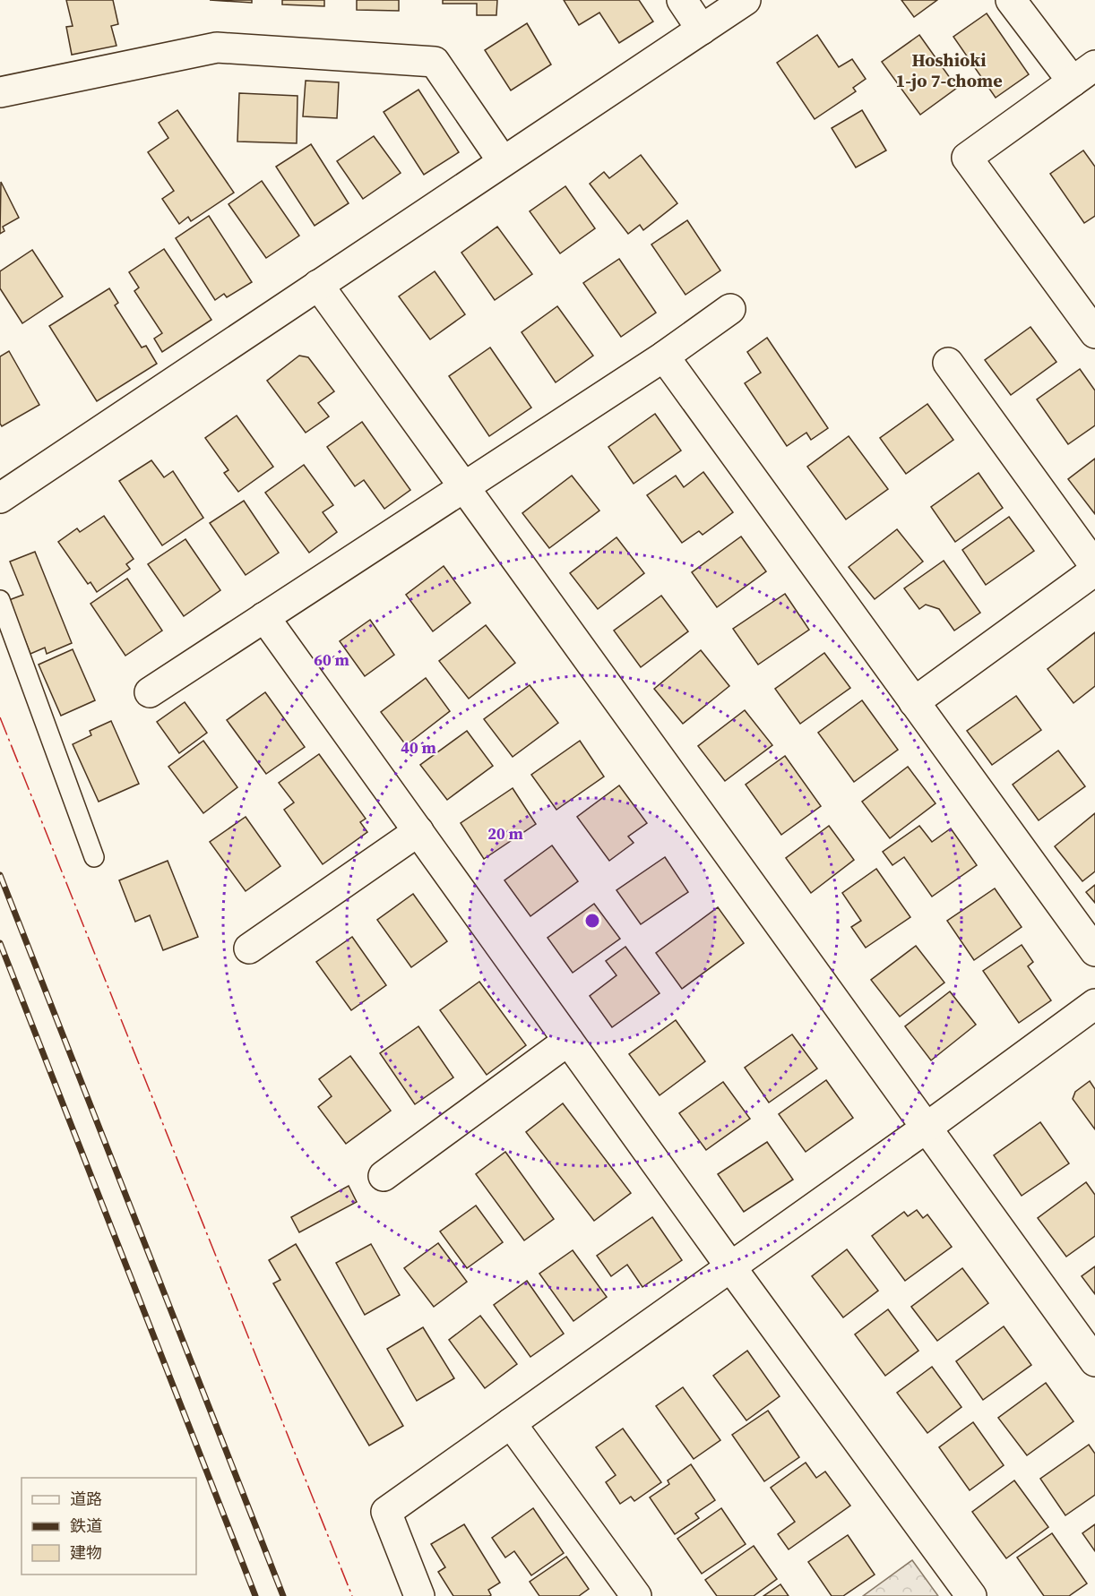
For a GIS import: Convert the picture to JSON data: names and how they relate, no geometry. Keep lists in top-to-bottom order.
{
  "districts": ["Hoshioki 1-jo 7-chome"],
  "legend": ["道路", "鉄道", "建物"],
  "rings": ["60 m", "40 m", "20 m"]
}
